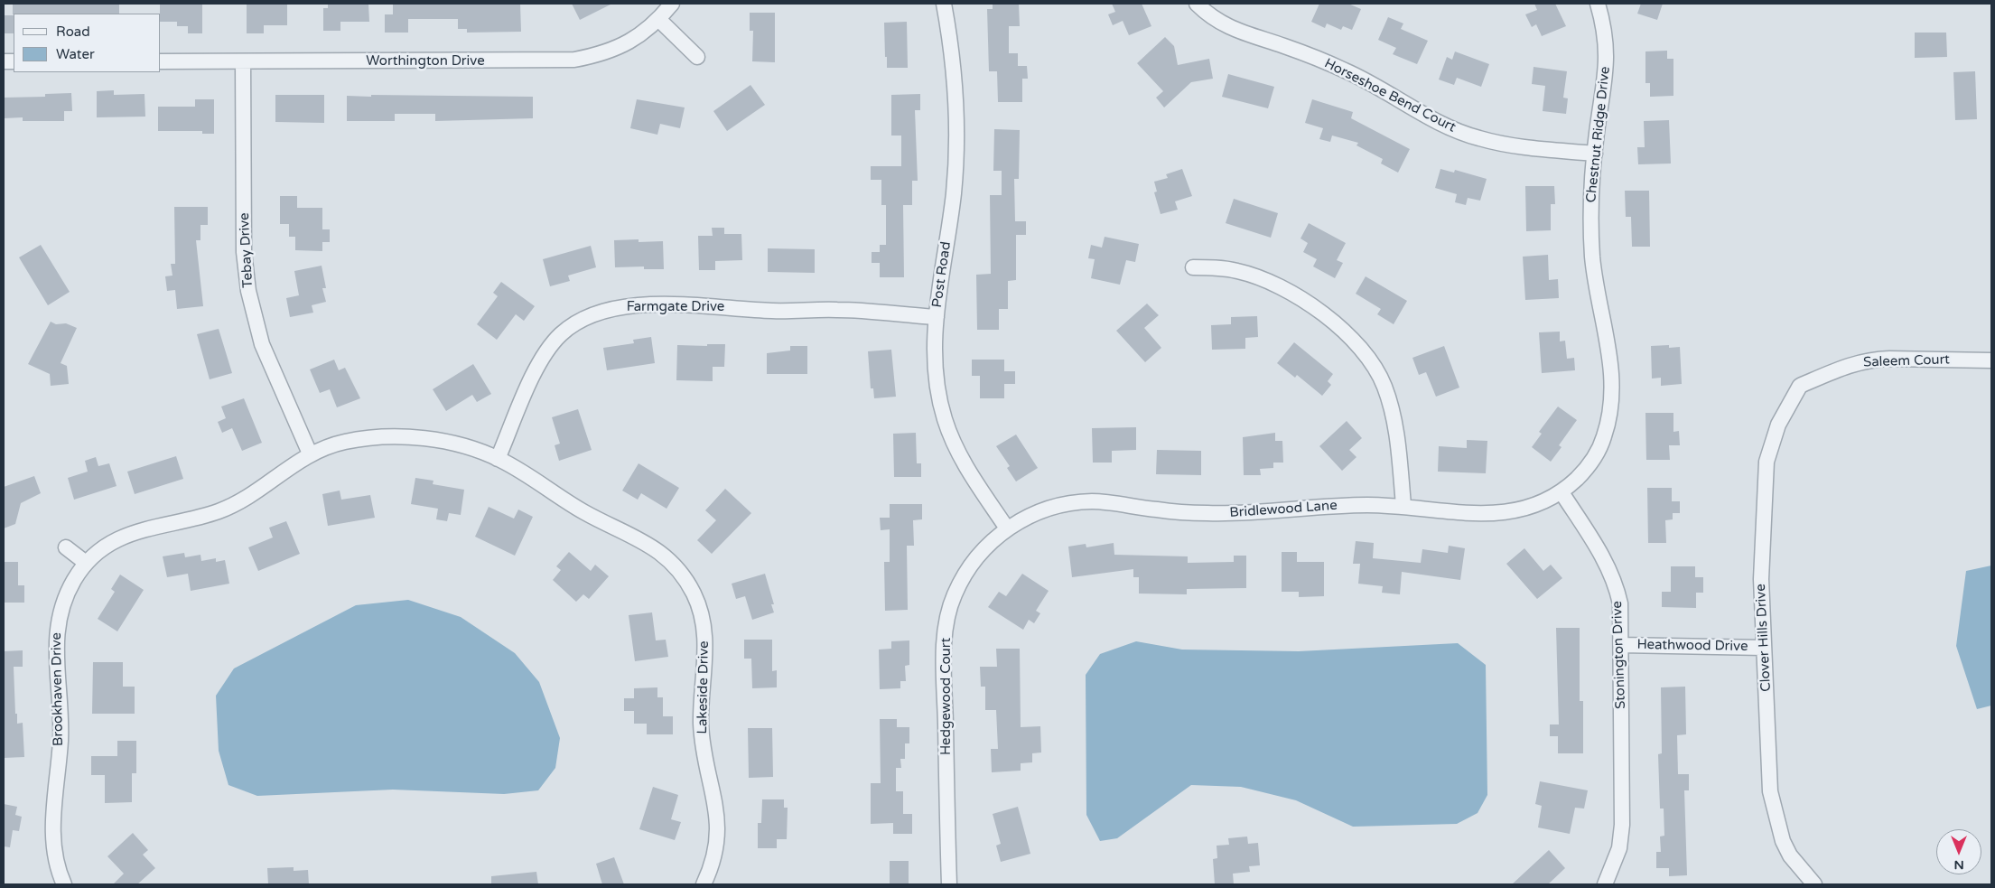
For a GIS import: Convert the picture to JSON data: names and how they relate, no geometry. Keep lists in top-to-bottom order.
{
  "streets": {
    "street": [
      "Worthington Drive",
      "Horseshoe Bend Court",
      "Chestnut Ridge Drive",
      "Tebay Drive",
      "Post Road",
      "Farmgate Drive",
      "Saleem Court",
      "Bridlewood Lane",
      "Clover Hills Drive",
      "Heathwood Drive",
      "Stonington Drive",
      "Lakeside Drive",
      "Brookhaven Drive",
      "Hedgewood Court"
    ]
  },
  "crossings": [
    ["Worthington Drive", "Tebay Drive"],
    ["Horseshoe Bend Court", "Chestnut Ridge Drive"],
    ["Chestnut Ridge Drive", "Bridlewood Lane"],
    ["Chestnut Ridge Drive", "Stonington Drive"],
    ["Tebay Drive", "Lakeside Drive"],
    ["Tebay Drive", "Brookhaven Drive"],
    ["Post Road", "Farmgate Drive"],
    ["Post Road", "Bridlewood Lane"],
    ["Post Road", "Hedgewood Court"],
    ["Farmgate Drive", "Lakeside Drive"],
    ["Saleem Court", "Clover Hills Drive"],
    ["Bridlewood Lane", "Stonington Drive"],
    ["Bridlewood Lane", "Hedgewood Court"],
    ["Clover Hills Drive", "Heathwood Drive"],
    ["Heathwood Drive", "Stonington Drive"],
    ["Lakeside Drive", "Brookhaven Drive"]
  ],
  "legend": ["Road", "Water"],
  "north": "bottom"
}
